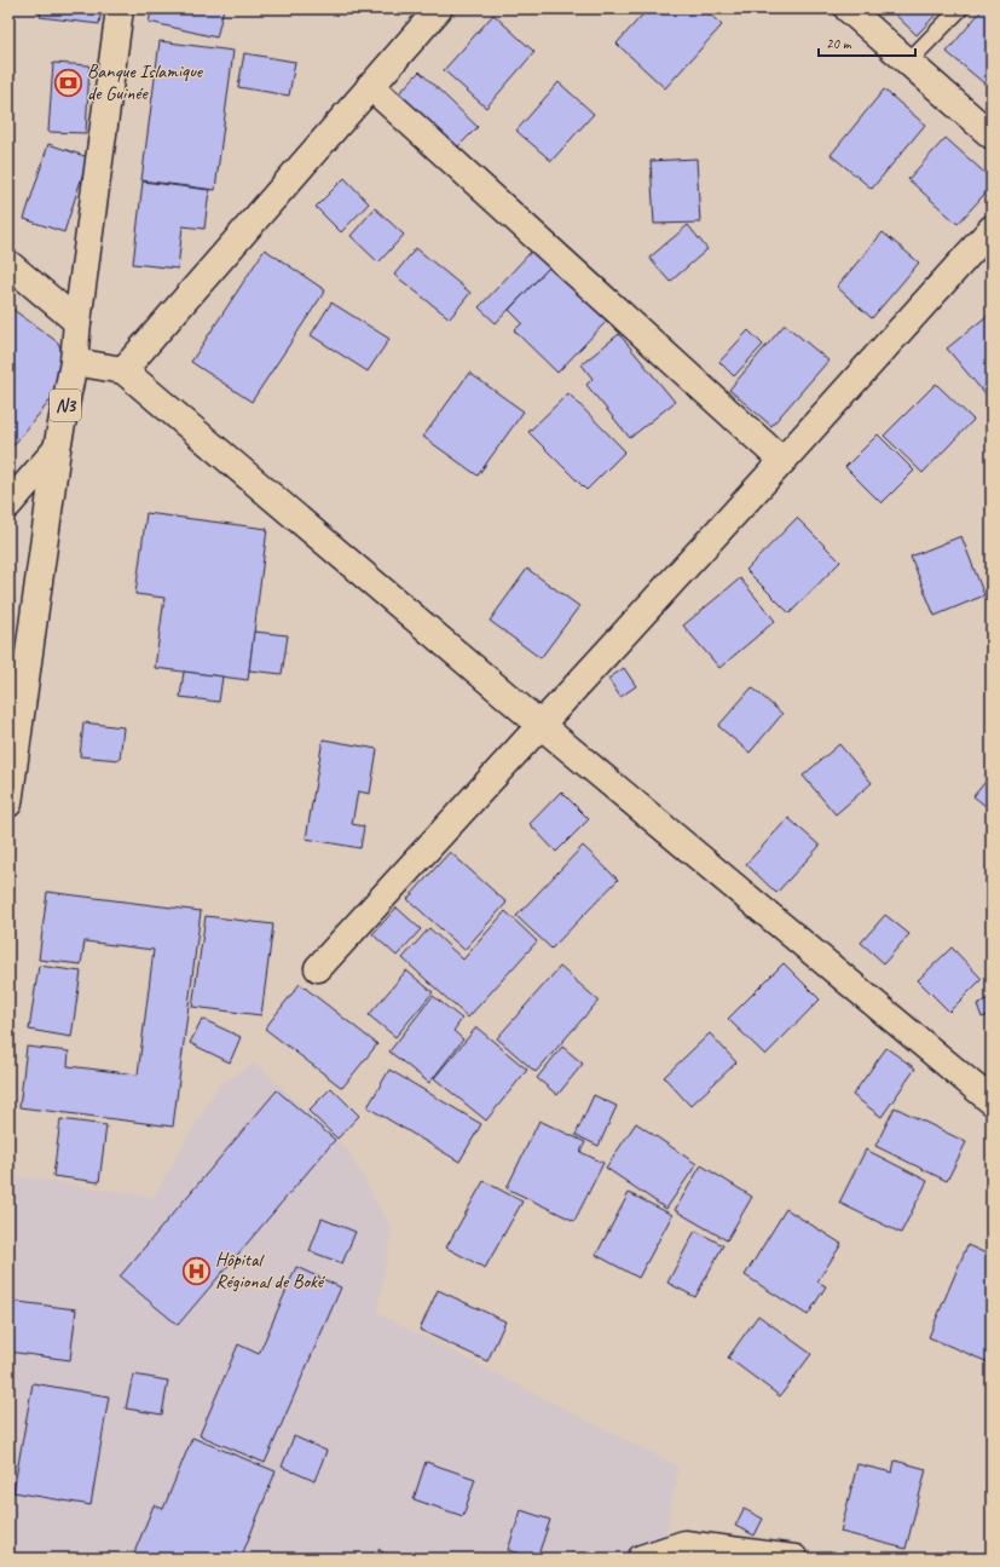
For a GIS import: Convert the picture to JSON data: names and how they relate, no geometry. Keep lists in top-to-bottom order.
{
  "streets": {
    "main road": ["N3"]
  },
  "places": {
    "bank": ["Banque Islamique de Guinée"],
    "hospital": ["Hôpital Régional de Boké"]
  },
  "scale_bar": "20 m"
}
